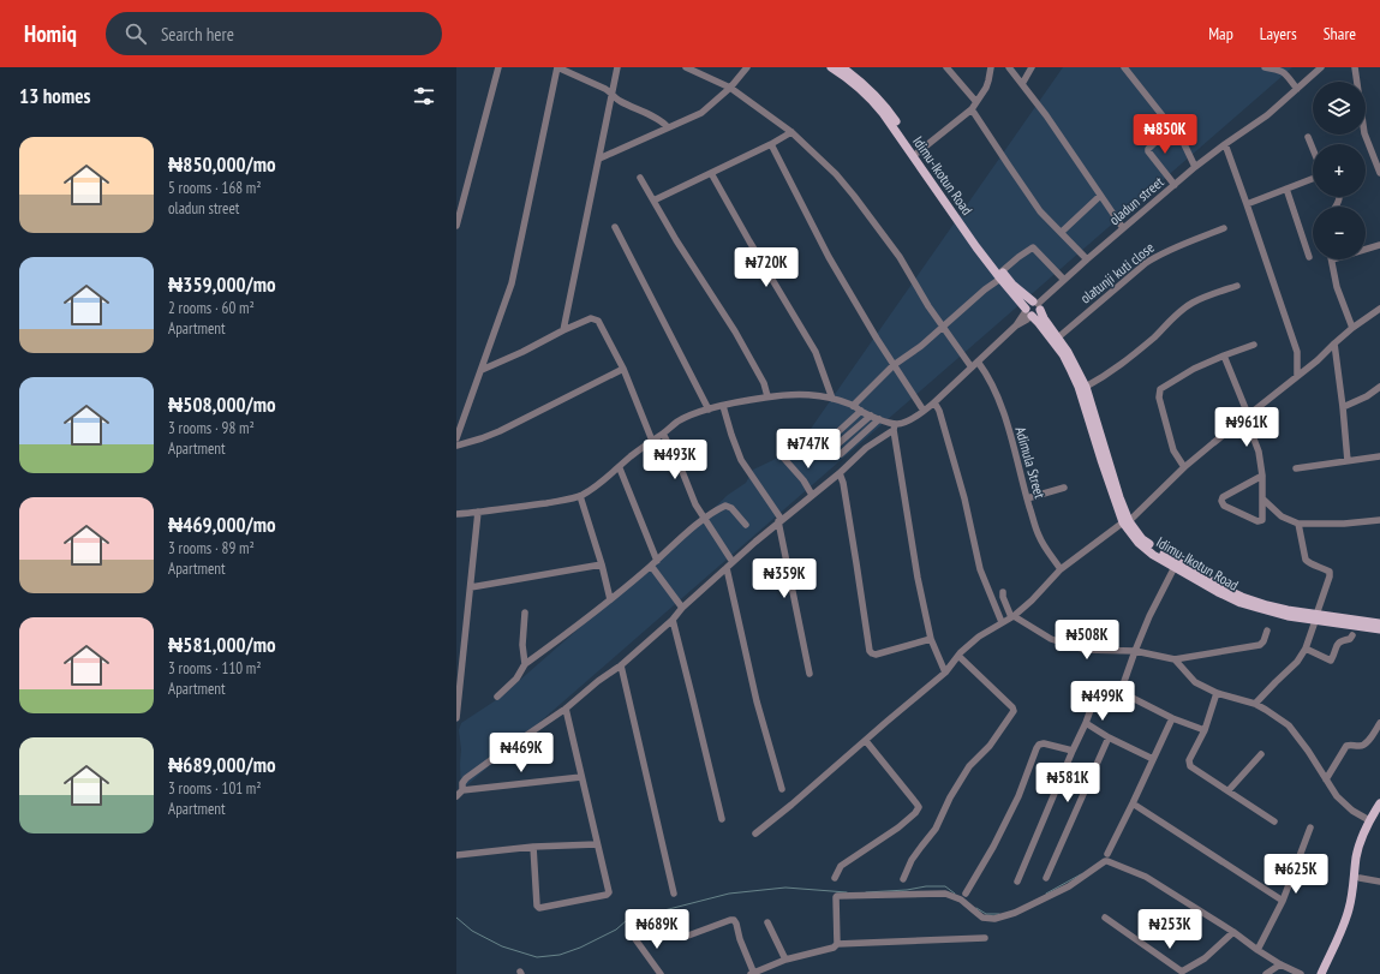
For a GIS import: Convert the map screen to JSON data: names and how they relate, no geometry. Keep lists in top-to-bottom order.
{
  "streets": {
    "main road": ["Idimu-Ikotun Road"],
    "street": ["oladun street", "olatunji kuti close", "Adimula Street"]
  },
  "crossings": [
    ["Idimu-Ikotun Road", "oladun street"],
    ["Idimu-Ikotun Road", "olatunji kuti close"]
  ],
  "page": {
    "header": "Homiq",
    "search": "Search here",
    "nav": ["Map", "Layers", "Share"],
    "heading": "13 homes",
    "map_buttons": ["+", "−"],
    "price": [
      "₦850K",
      "₦720K",
      "₦961K",
      "₦747K",
      "₦493K",
      "₦359K",
      "₦508K",
      "₦499K",
      "₦469K",
      "₦581K",
      "₦625K",
      "₦689K",
      "₦253K"
    ],
    "list": [
      {
        "name": "₦850,000/mo",
        "note": "5 rooms · 168 m² · oladun street"
      },
      {
        "name": "₦359,000/mo",
        "note": "2 rooms · 60 m² · Apartment"
      },
      {
        "name": "₦508,000/mo",
        "note": "3 rooms · 98 m² · Apartment"
      },
      {
        "name": "₦469,000/mo",
        "note": "3 rooms · 89 m² · Apartment"
      },
      {
        "name": "₦581,000/mo",
        "note": "3 rooms · 110 m² · Apartment"
      },
      {
        "name": "₦689,000/mo",
        "note": "3 rooms · 101 m² · Apartment"
      }
    ]
  }
}
